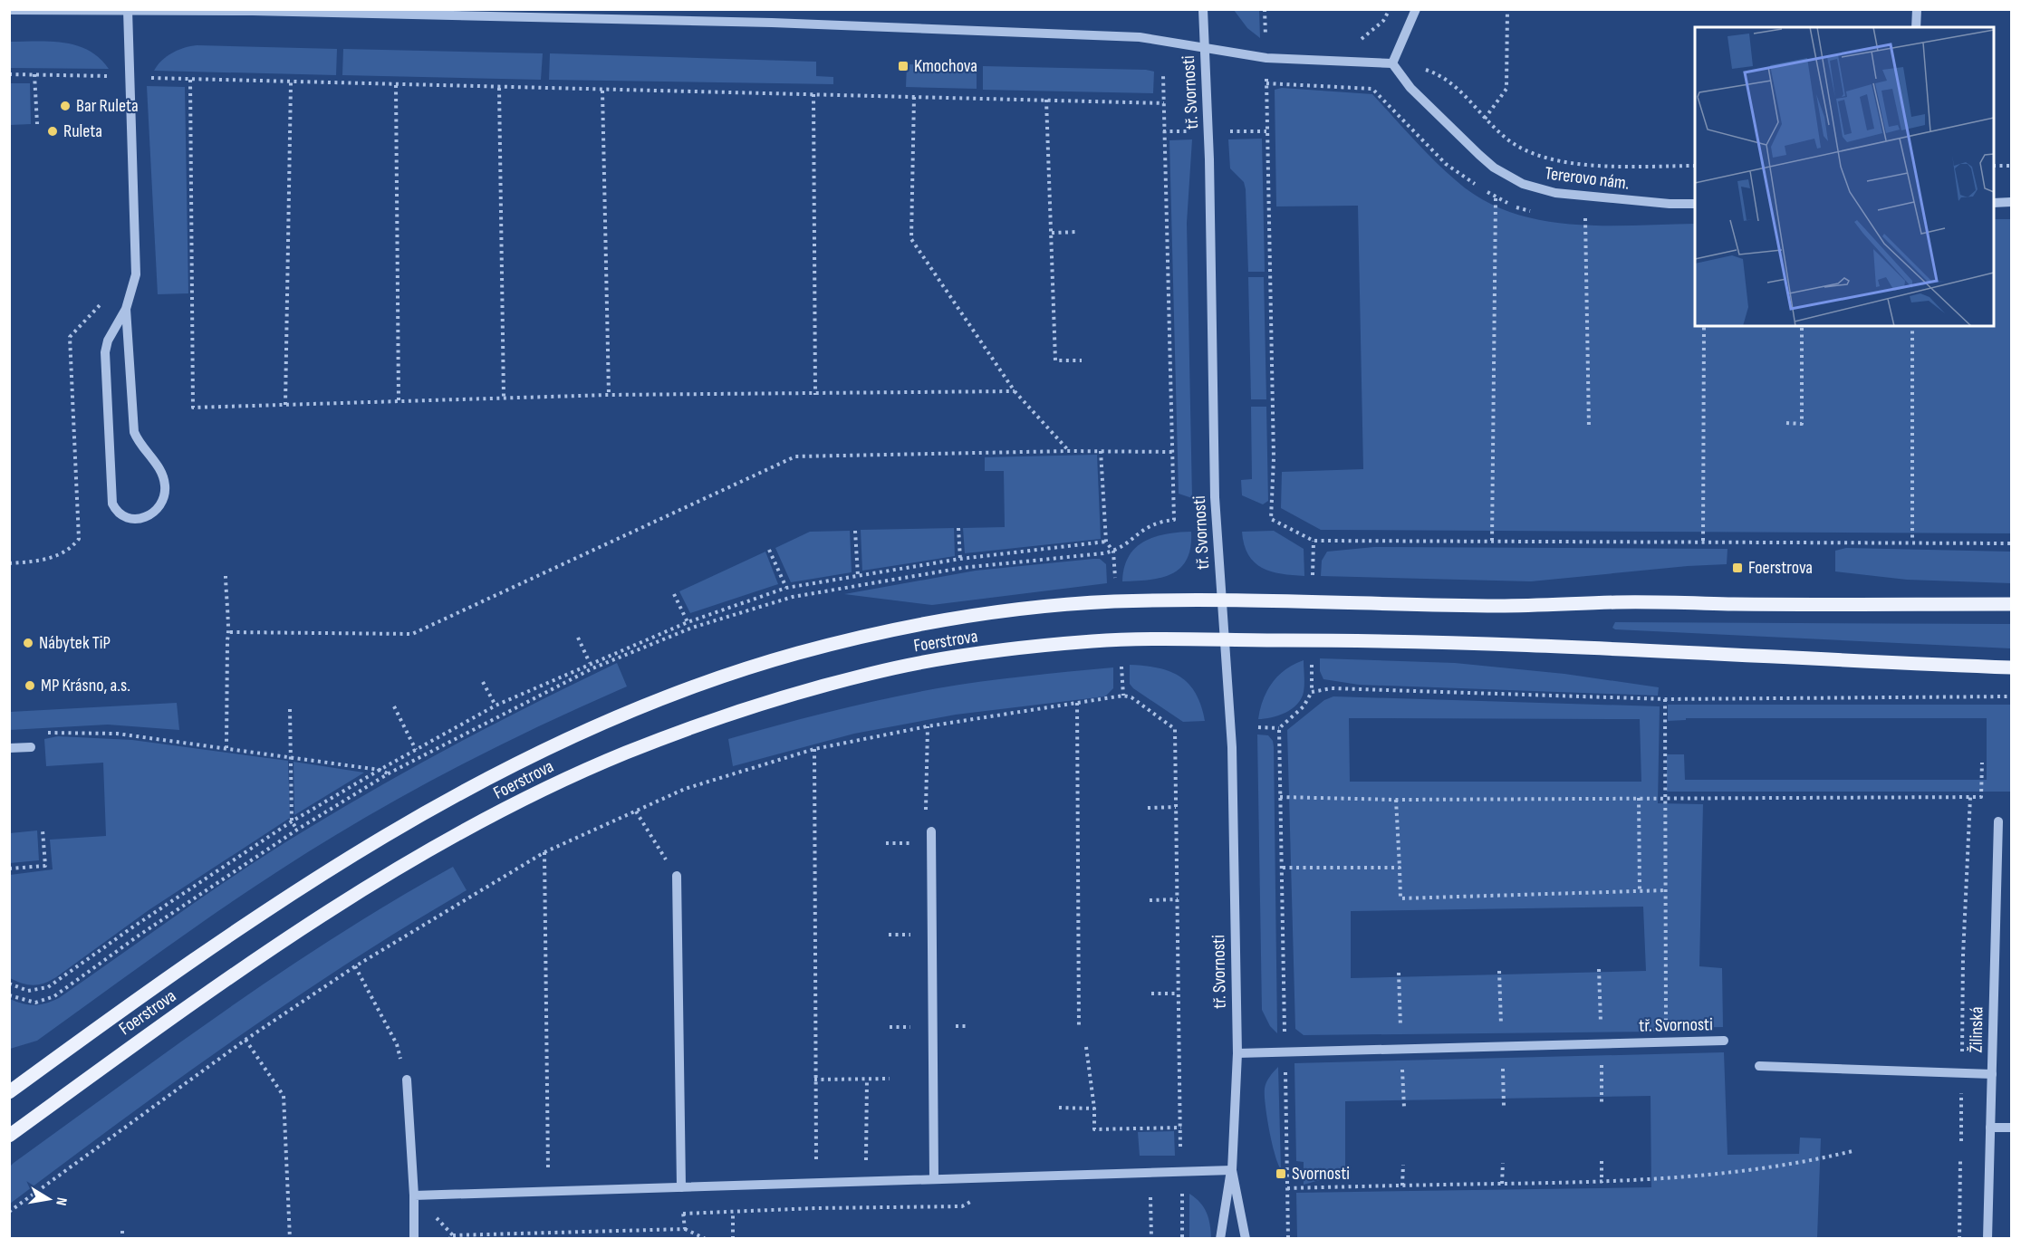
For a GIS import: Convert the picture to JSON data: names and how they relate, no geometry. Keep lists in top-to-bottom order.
{
  "streets": {
    "main road": ["Foerstrova"],
    "street": ["tř. Svornosti", "Tererovo nám.", "Žilinská"]
  },
  "crossings": [
    ["tř. Svornosti", "Foerstrova"]
  ],
  "places": {
    "transit": ["Kmochova", "Foerstrova", "Svornosti"],
    "other": [
      "Bar Ruleta",
      "Ruleta",
      "Nábytek TiP",
      "MP Krásno, a.s."
    ]
  },
  "north": "right"
}
